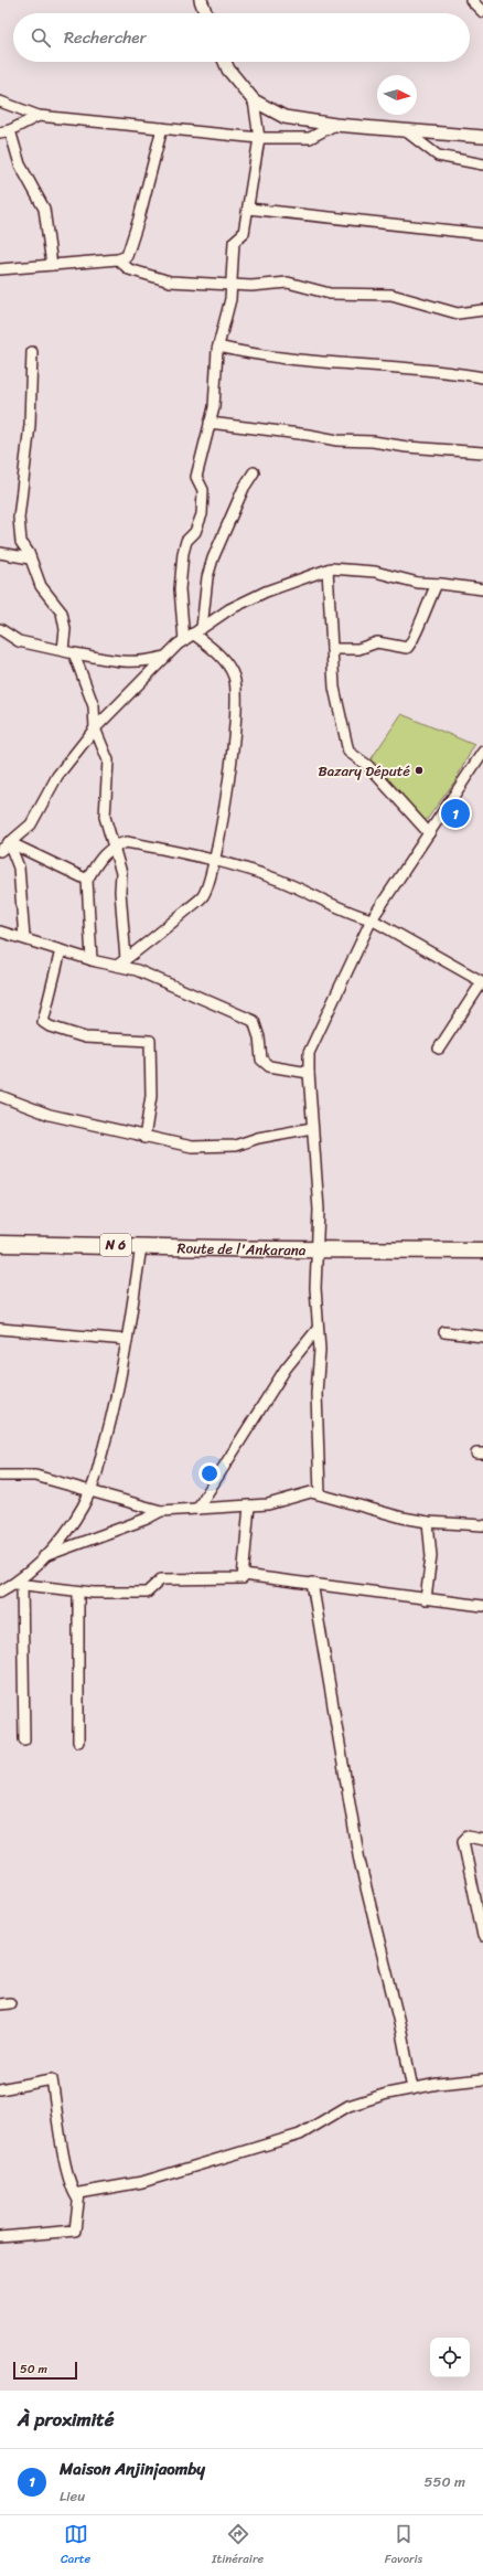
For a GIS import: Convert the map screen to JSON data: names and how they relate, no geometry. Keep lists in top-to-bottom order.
{
  "streets": {
    "main road": ["N 6", "Route de l'Ankarana"]
  },
  "places": ["Bazary Député"],
  "scale_bar": "50 m",
  "north": "right",
  "page": {
    "search": "Rechercher",
    "pins": "1",
    "scale": "50 m",
    "heading": "À proximité",
    "list": [
      {
        "mark": "1",
        "name": "Maison Anjinjaomby",
        "note": "Lieu",
        "value": "550 m"
      }
    ],
    "nav": ["Carte", "Itinéraire", "Favoris"]
  }
}
